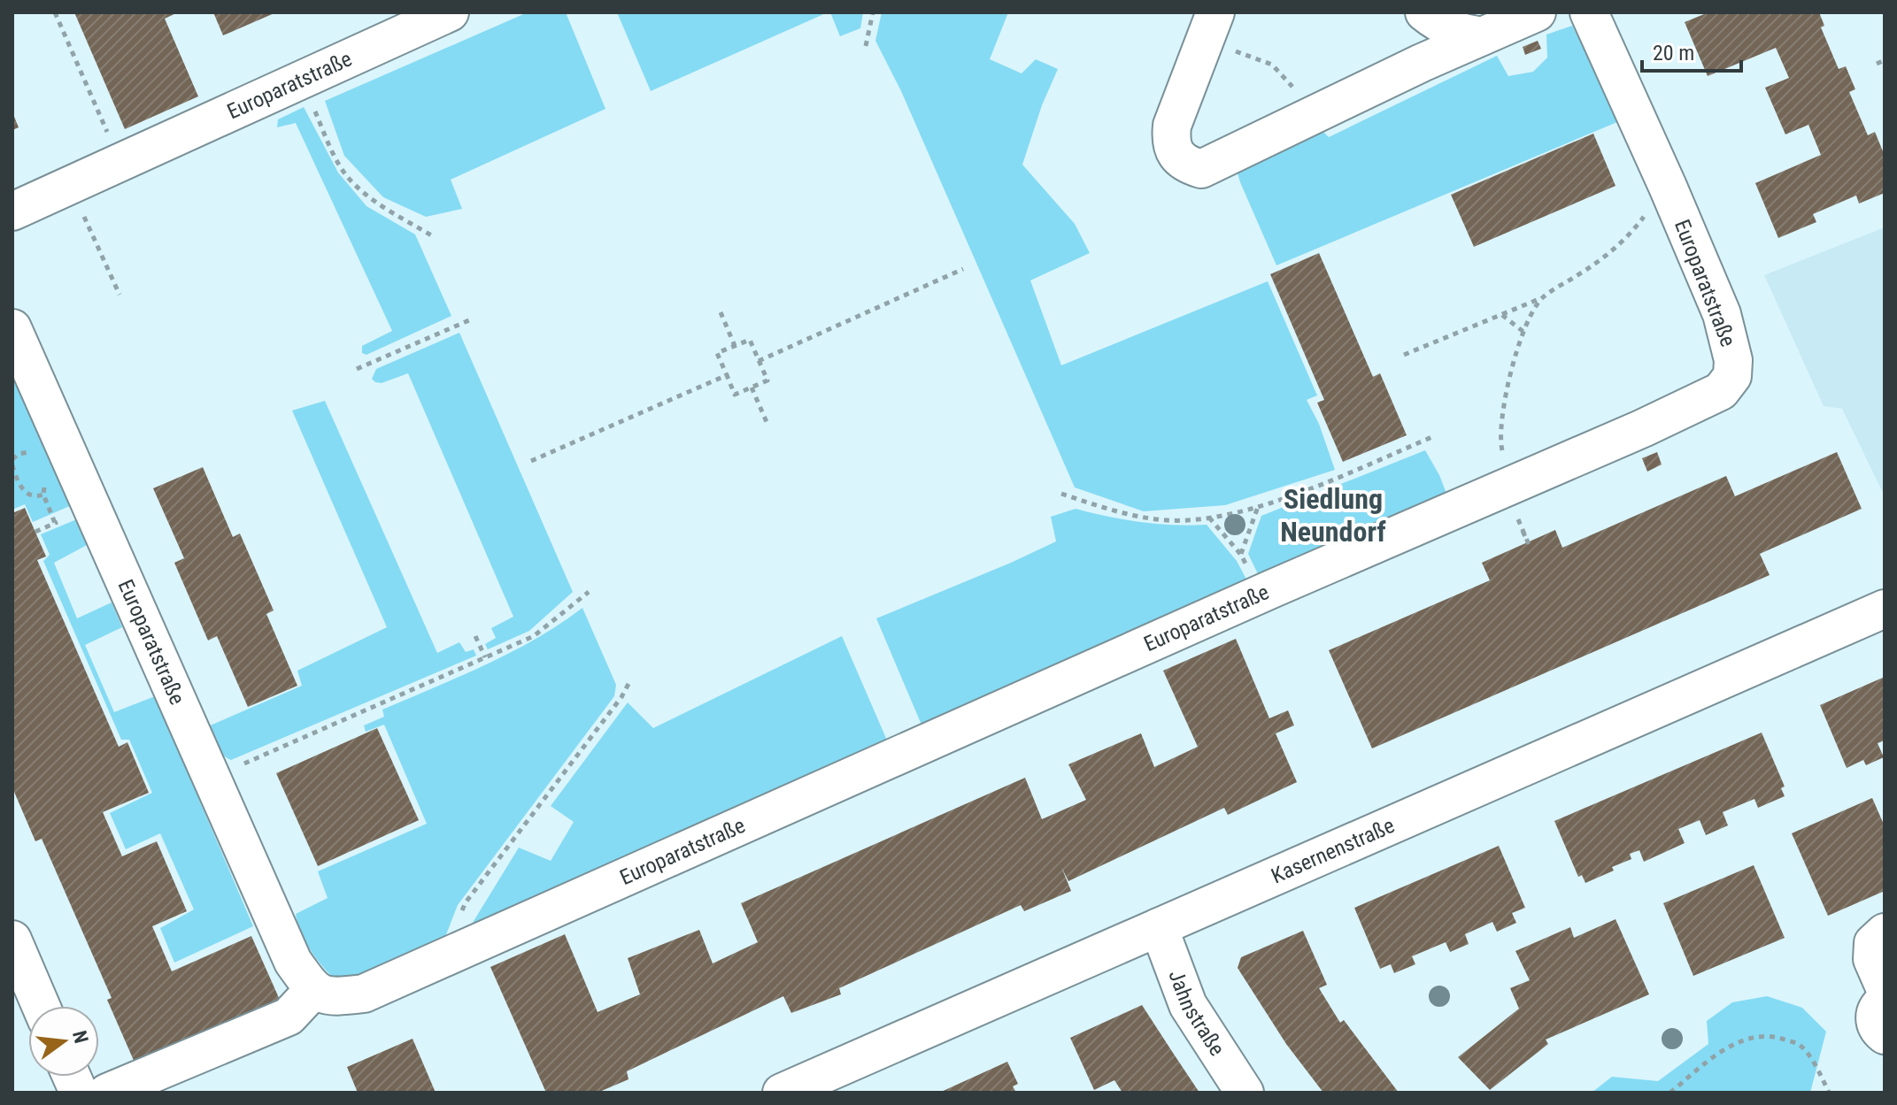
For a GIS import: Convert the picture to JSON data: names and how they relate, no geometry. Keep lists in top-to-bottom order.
{
  "streets": {
    "street": ["Europaratstraße", "Kasernenstraße", "Jahnstraße"]
  },
  "crossings": [
    ["Kasernenstraße", "Jahnstraße"]
  ],
  "districts": ["Siedlung Neundorf"],
  "scale_bar": "20 m",
  "north": "right"
}
